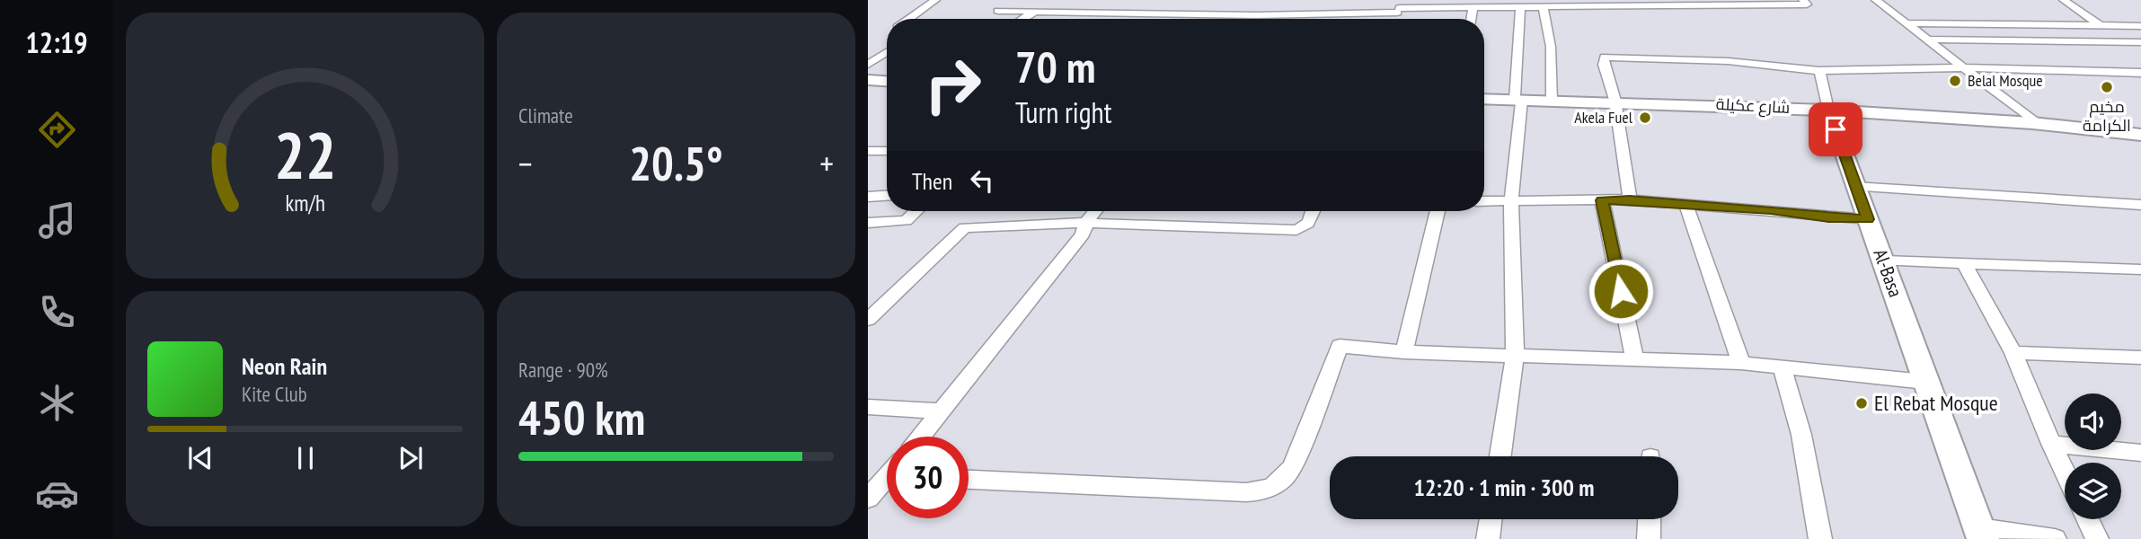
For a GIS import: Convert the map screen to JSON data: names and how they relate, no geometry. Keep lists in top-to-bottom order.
{
  "streets": {
    "street": ["شارع عكيلة", "Al-Basa"]
  },
  "crossings": [
    ["شارع عكيلة", "Al-Basa"]
  ],
  "places": [
    "Belal Mosque",
    "مخيم الكرامة",
    "Akela Fuel",
    "El Rebat Mosque"
  ],
  "page": {
    "tabs": "12:19",
    "tile": [
      "Climate",
      ["Range · 90%", "450 km"]
    ],
    "turn": ["70 m", "Turn right"],
    "heat": ["−", "20.5°", "+"],
    "then": "Then",
    "song": ["Neon Rain", "Kite Club"],
    "limit": "30",
    "trip": "12:20 · 1 min · 300 m",
    "gauge": ["22", "km/h"]
  }
}
